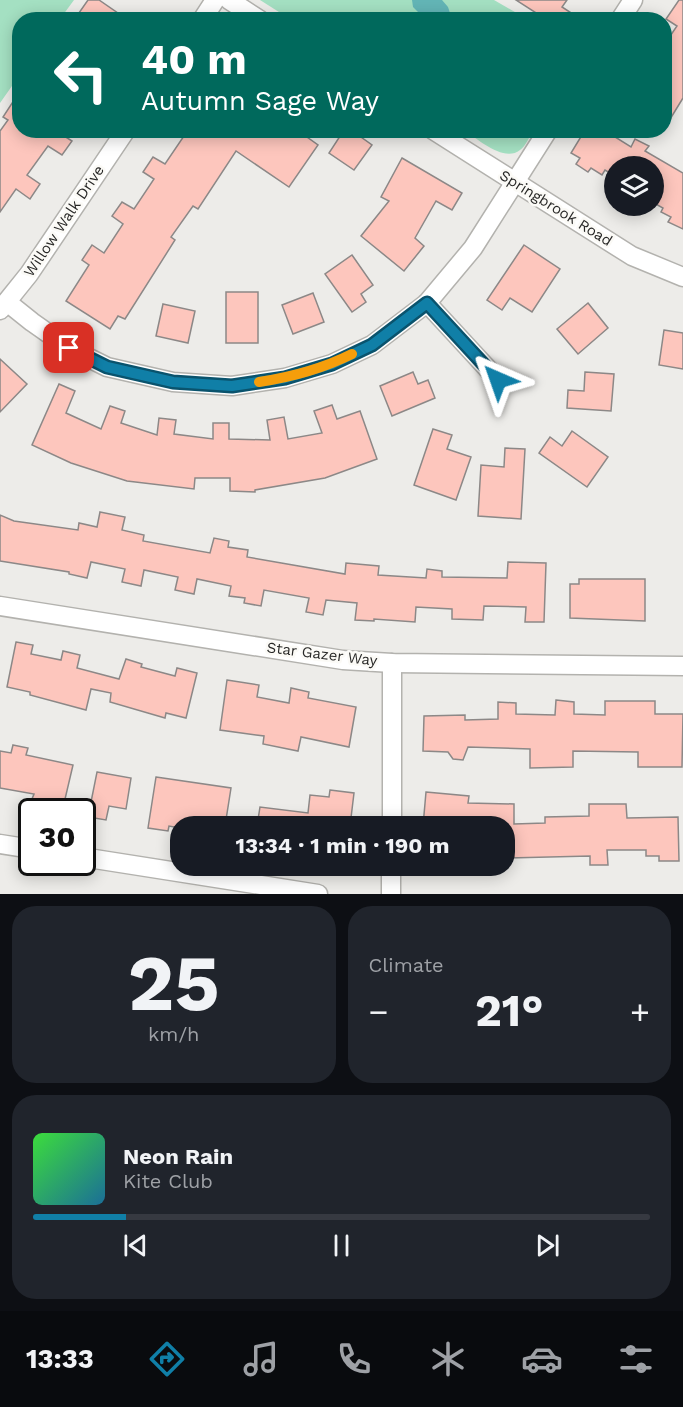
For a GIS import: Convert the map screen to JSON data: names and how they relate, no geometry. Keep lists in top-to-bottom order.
{
  "streets": {
    "street": ["Springbrook Road", "Willow Walk Drive", "Star Gazer Way"]
  },
  "page": {
    "turn": ["40 m", "Autumn Sage Way"],
    "limit": "30",
    "trip": "13:34 · 1 min · 190 m",
    "tile": [
      ["25", "km/h"],
      "Climate"
    ],
    "heat": ["−", "21°", "+"],
    "song": ["Neon Rain", "Kite Club"],
    "tabs": "13:33"
  }
}
